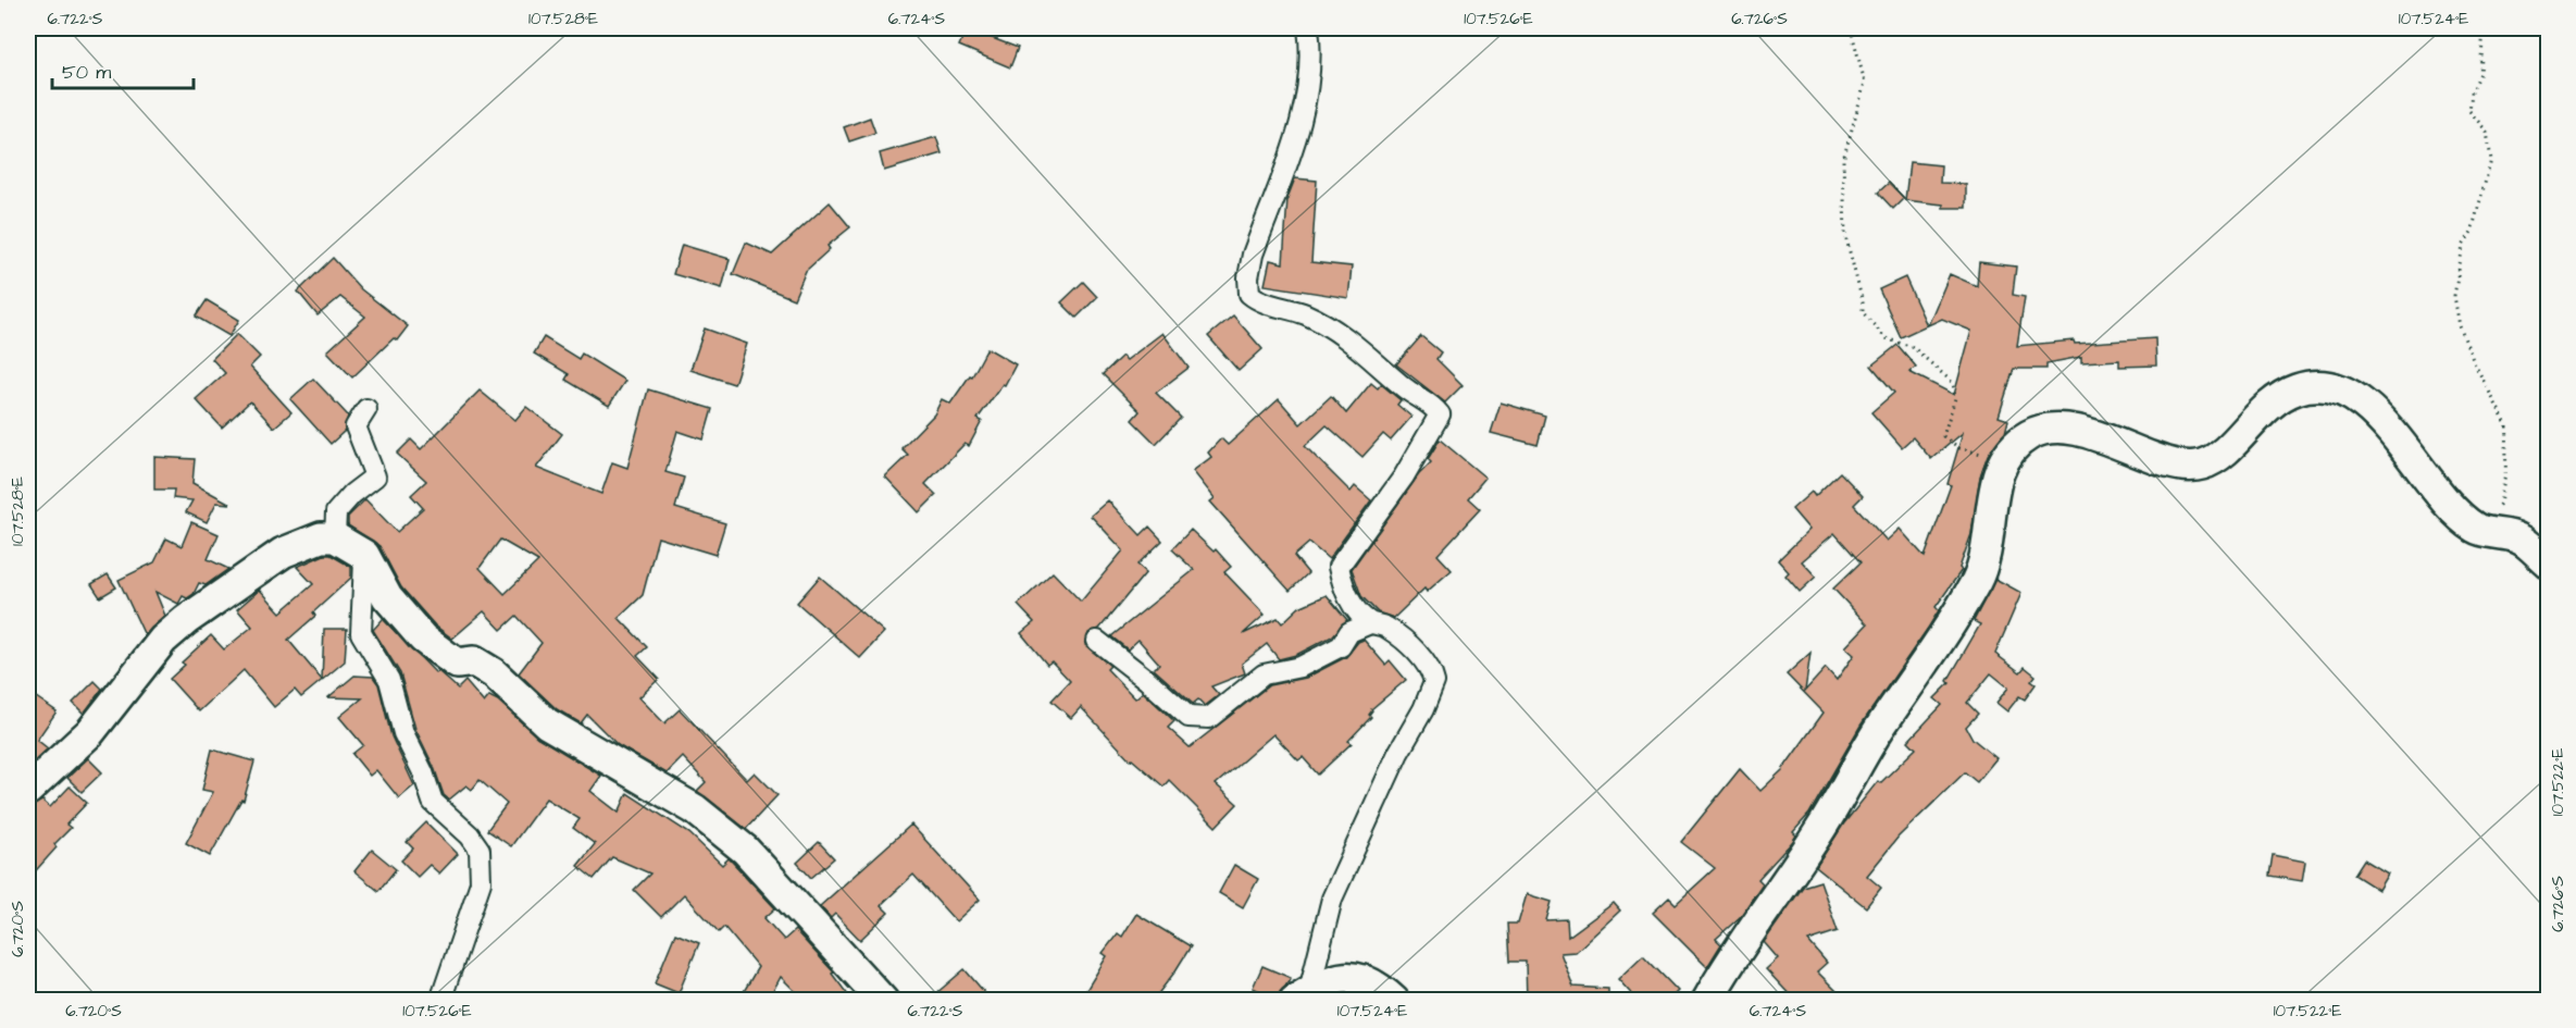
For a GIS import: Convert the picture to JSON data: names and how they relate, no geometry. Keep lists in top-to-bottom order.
{
  "scale_bar": "50 m",
  "coordinates": [
    "6.722°S",
    "107.528°E",
    "6.724°S",
    "107.526°E",
    "6.726°S",
    "107.524°E",
    "107.522°E",
    "6.720°S"
  ]
}
